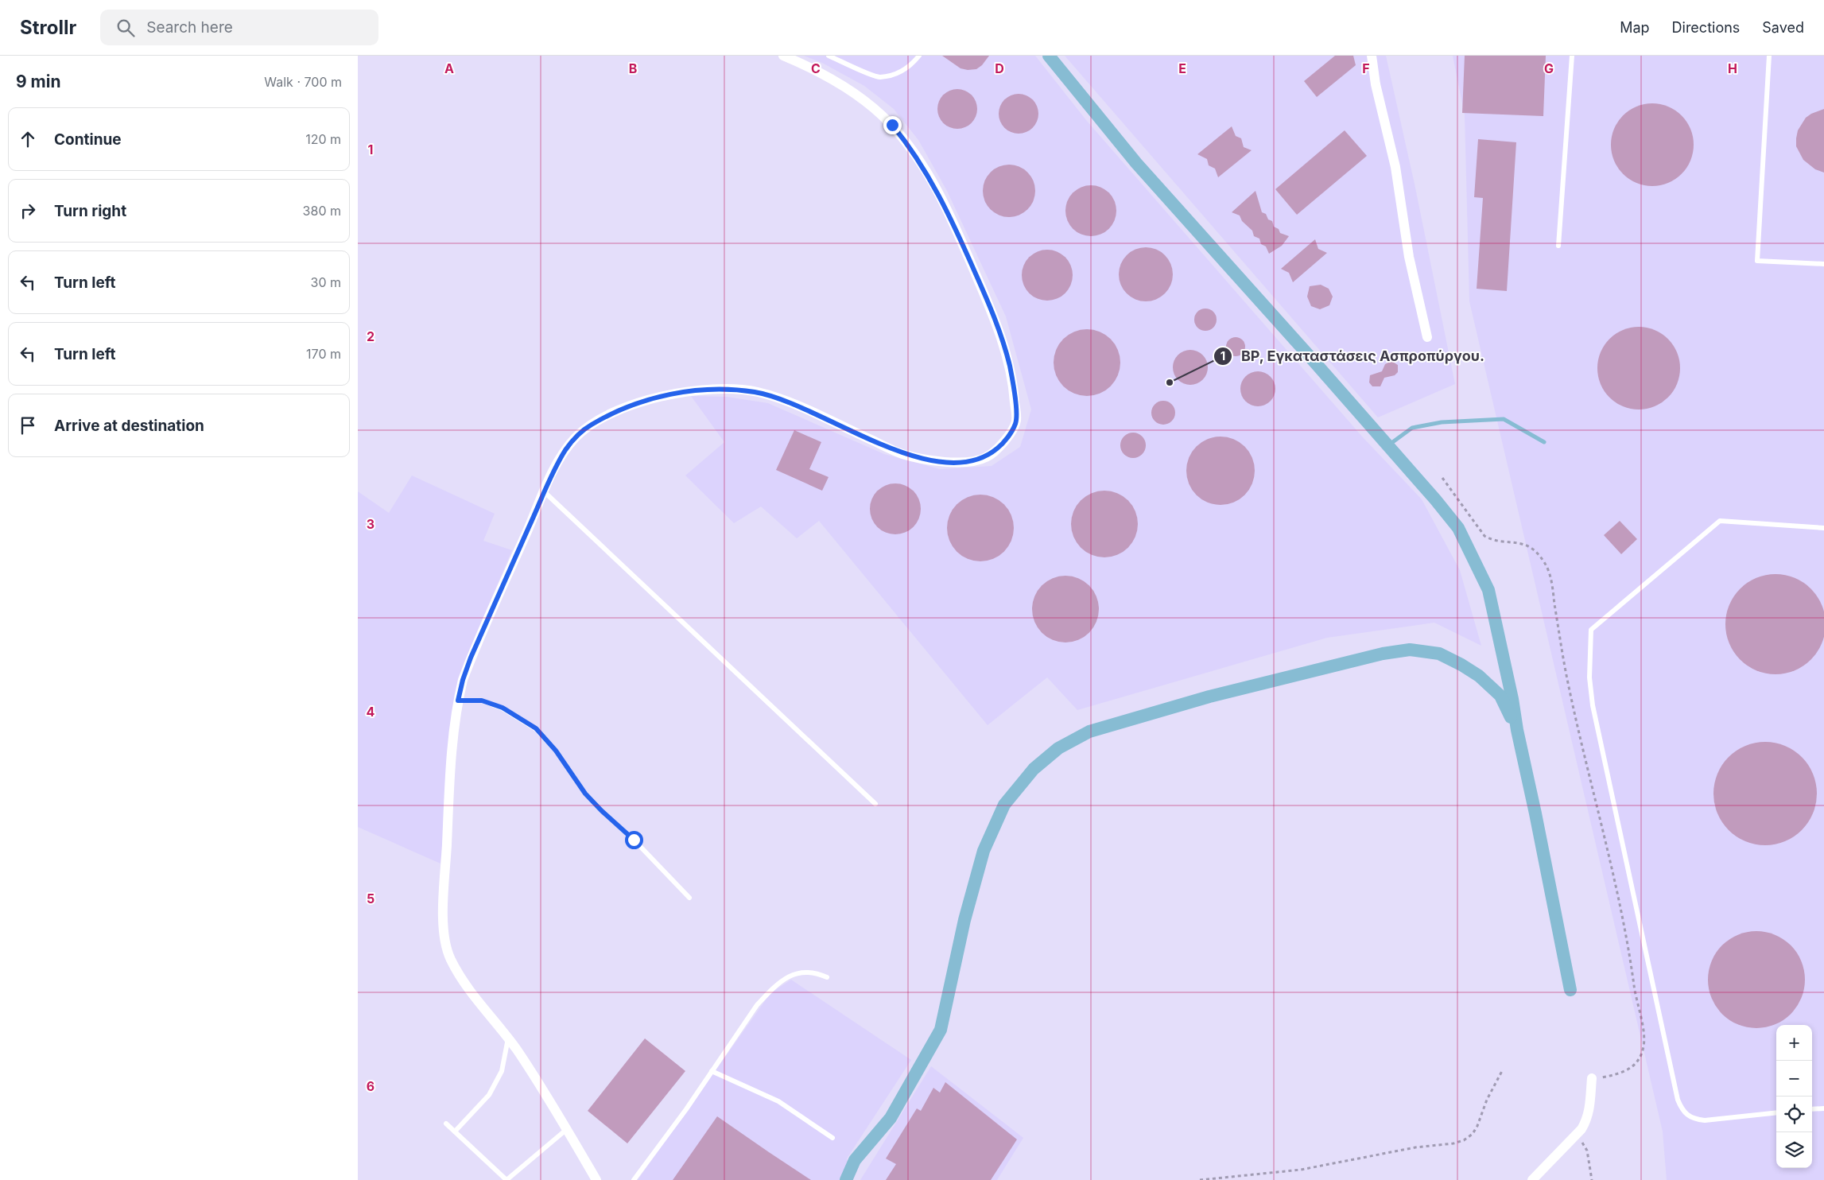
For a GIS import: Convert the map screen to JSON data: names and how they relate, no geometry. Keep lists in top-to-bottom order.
{
  "places": ["BP, Εγκαταστάσεις Ασπροπύργου."],
  "page": {
    "header": "Strollr",
    "search": "Search here",
    "nav": ["Map", "Directions", "Saved"],
    "heading": ["9 min", "Walk · 700 m"],
    "list": [
      ["Continue", "120 m"],
      ["Turn right", "380 m"],
      ["Turn left", "30 m"],
      ["Turn left", "170 m"],
      "Arrive at destination"
    ],
    "map_buttons": ["+", "−"]
  },
  "grid": {
    "columns": [
      "A",
      "B",
      "C",
      "D",
      "E",
      "F",
      "G",
      "H"
    ],
    "rows": [
      "1",
      "2",
      "3",
      "4",
      "5",
      "6"
    ]
  }
}
